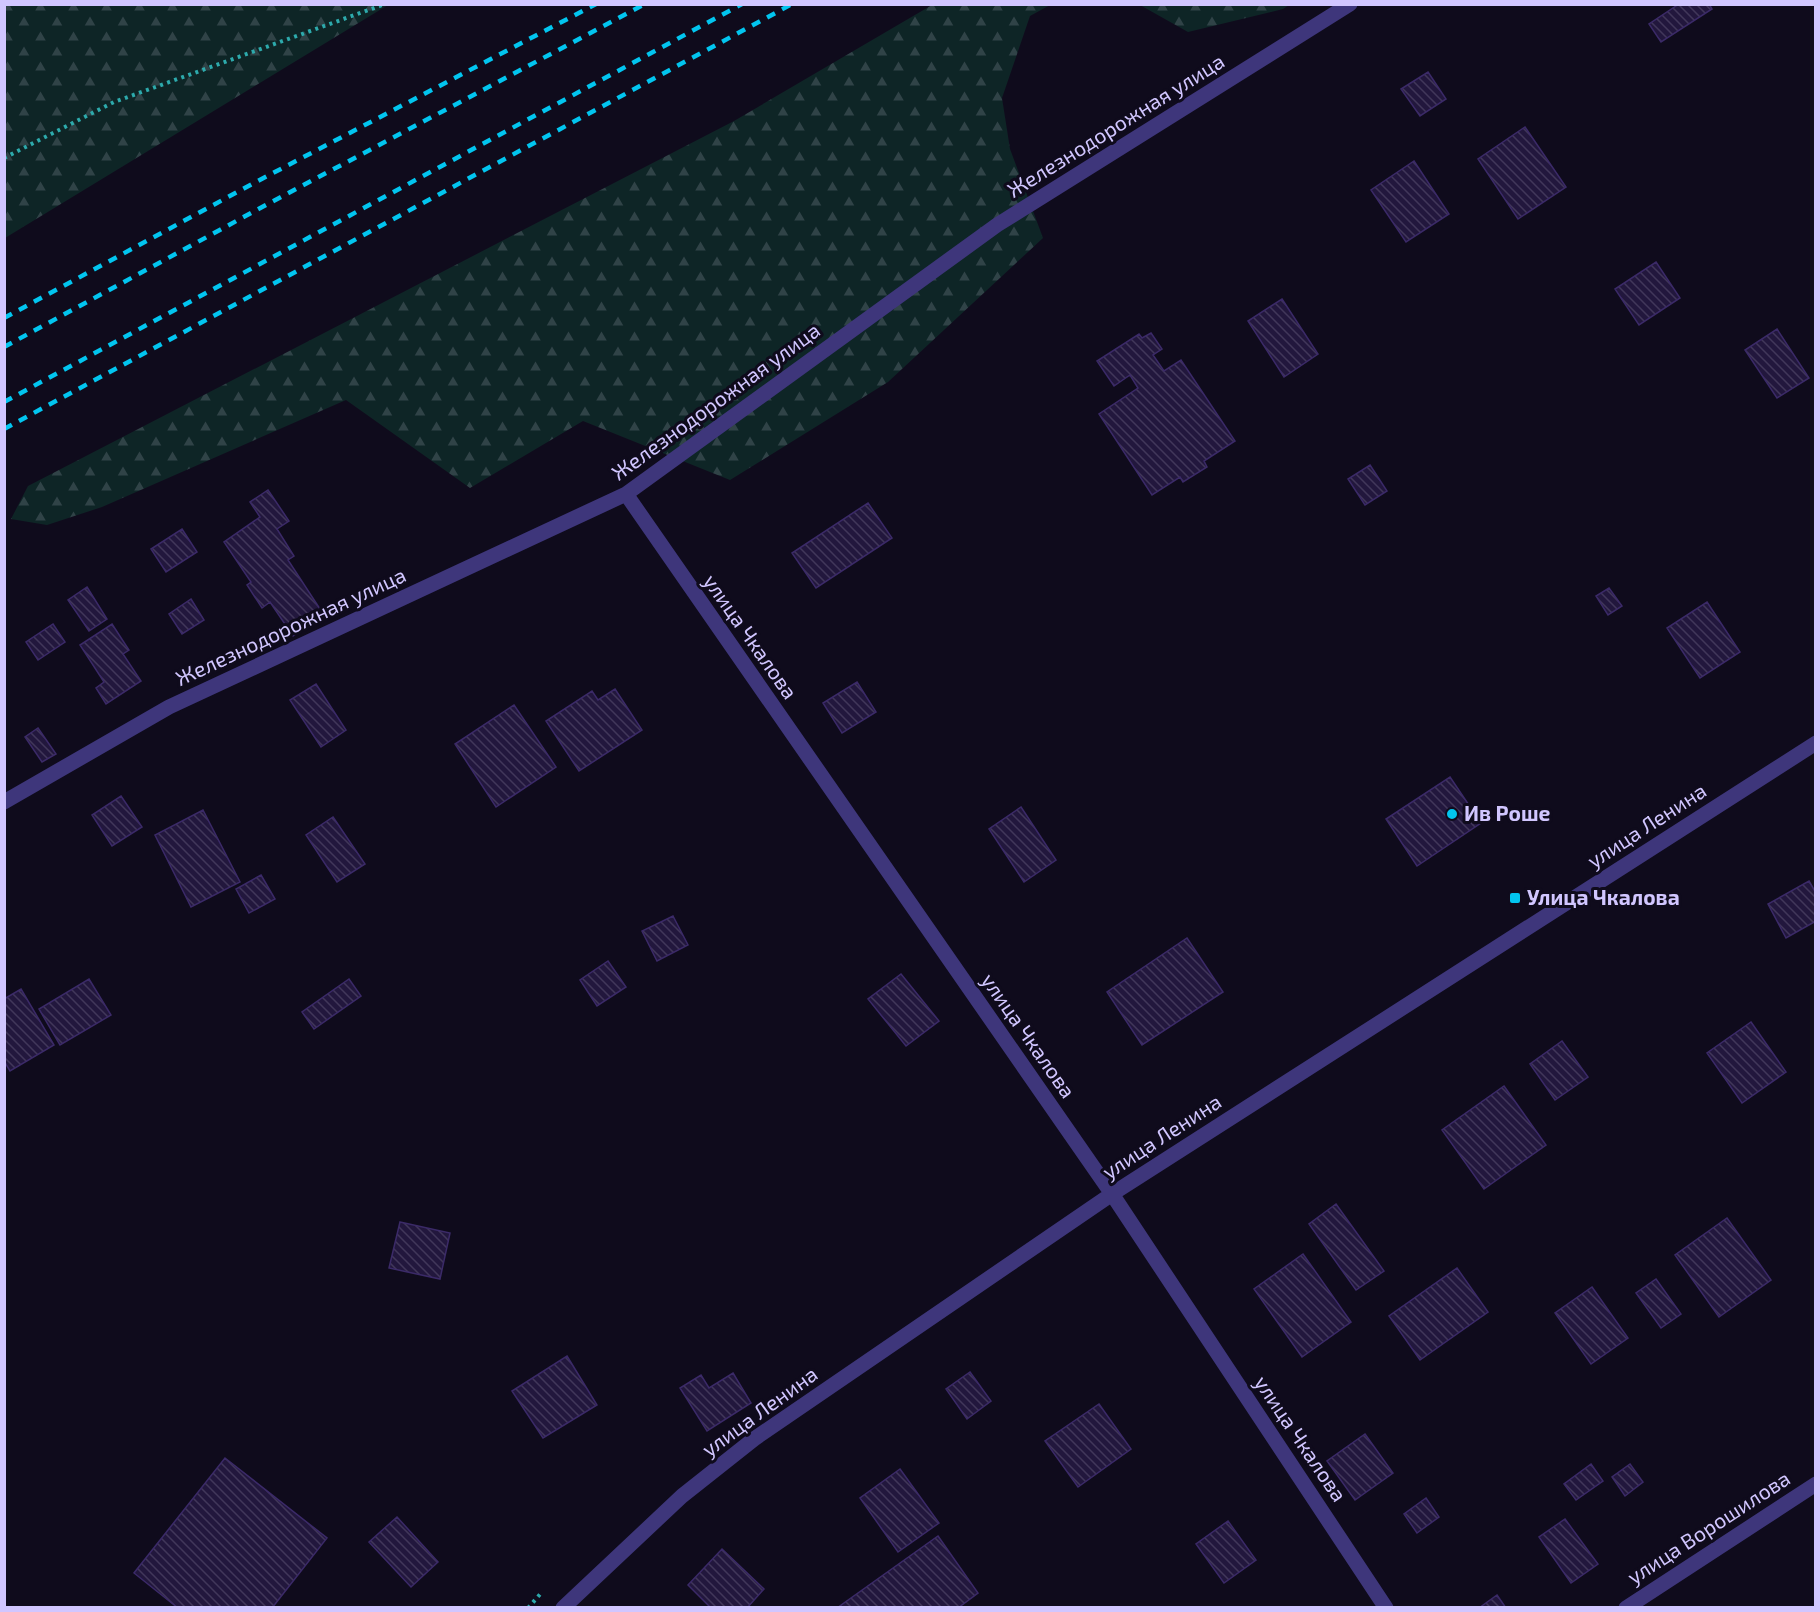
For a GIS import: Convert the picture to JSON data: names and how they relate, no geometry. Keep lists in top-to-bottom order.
{
  "streets": {
    "street": [
      "Железнодорожная улица",
      "улица Чкалова",
      "улица Ленина",
      "улица Ворошилова"
    ]
  },
  "crossings": [
    ["Железнодорожная улица", "улица Чкалова"],
    ["улица Чкалова", "улица Ленина"]
  ],
  "places": {
    "other": ["Ив Роше"],
    "transit": ["Улица Чкалова"]
  }
}
